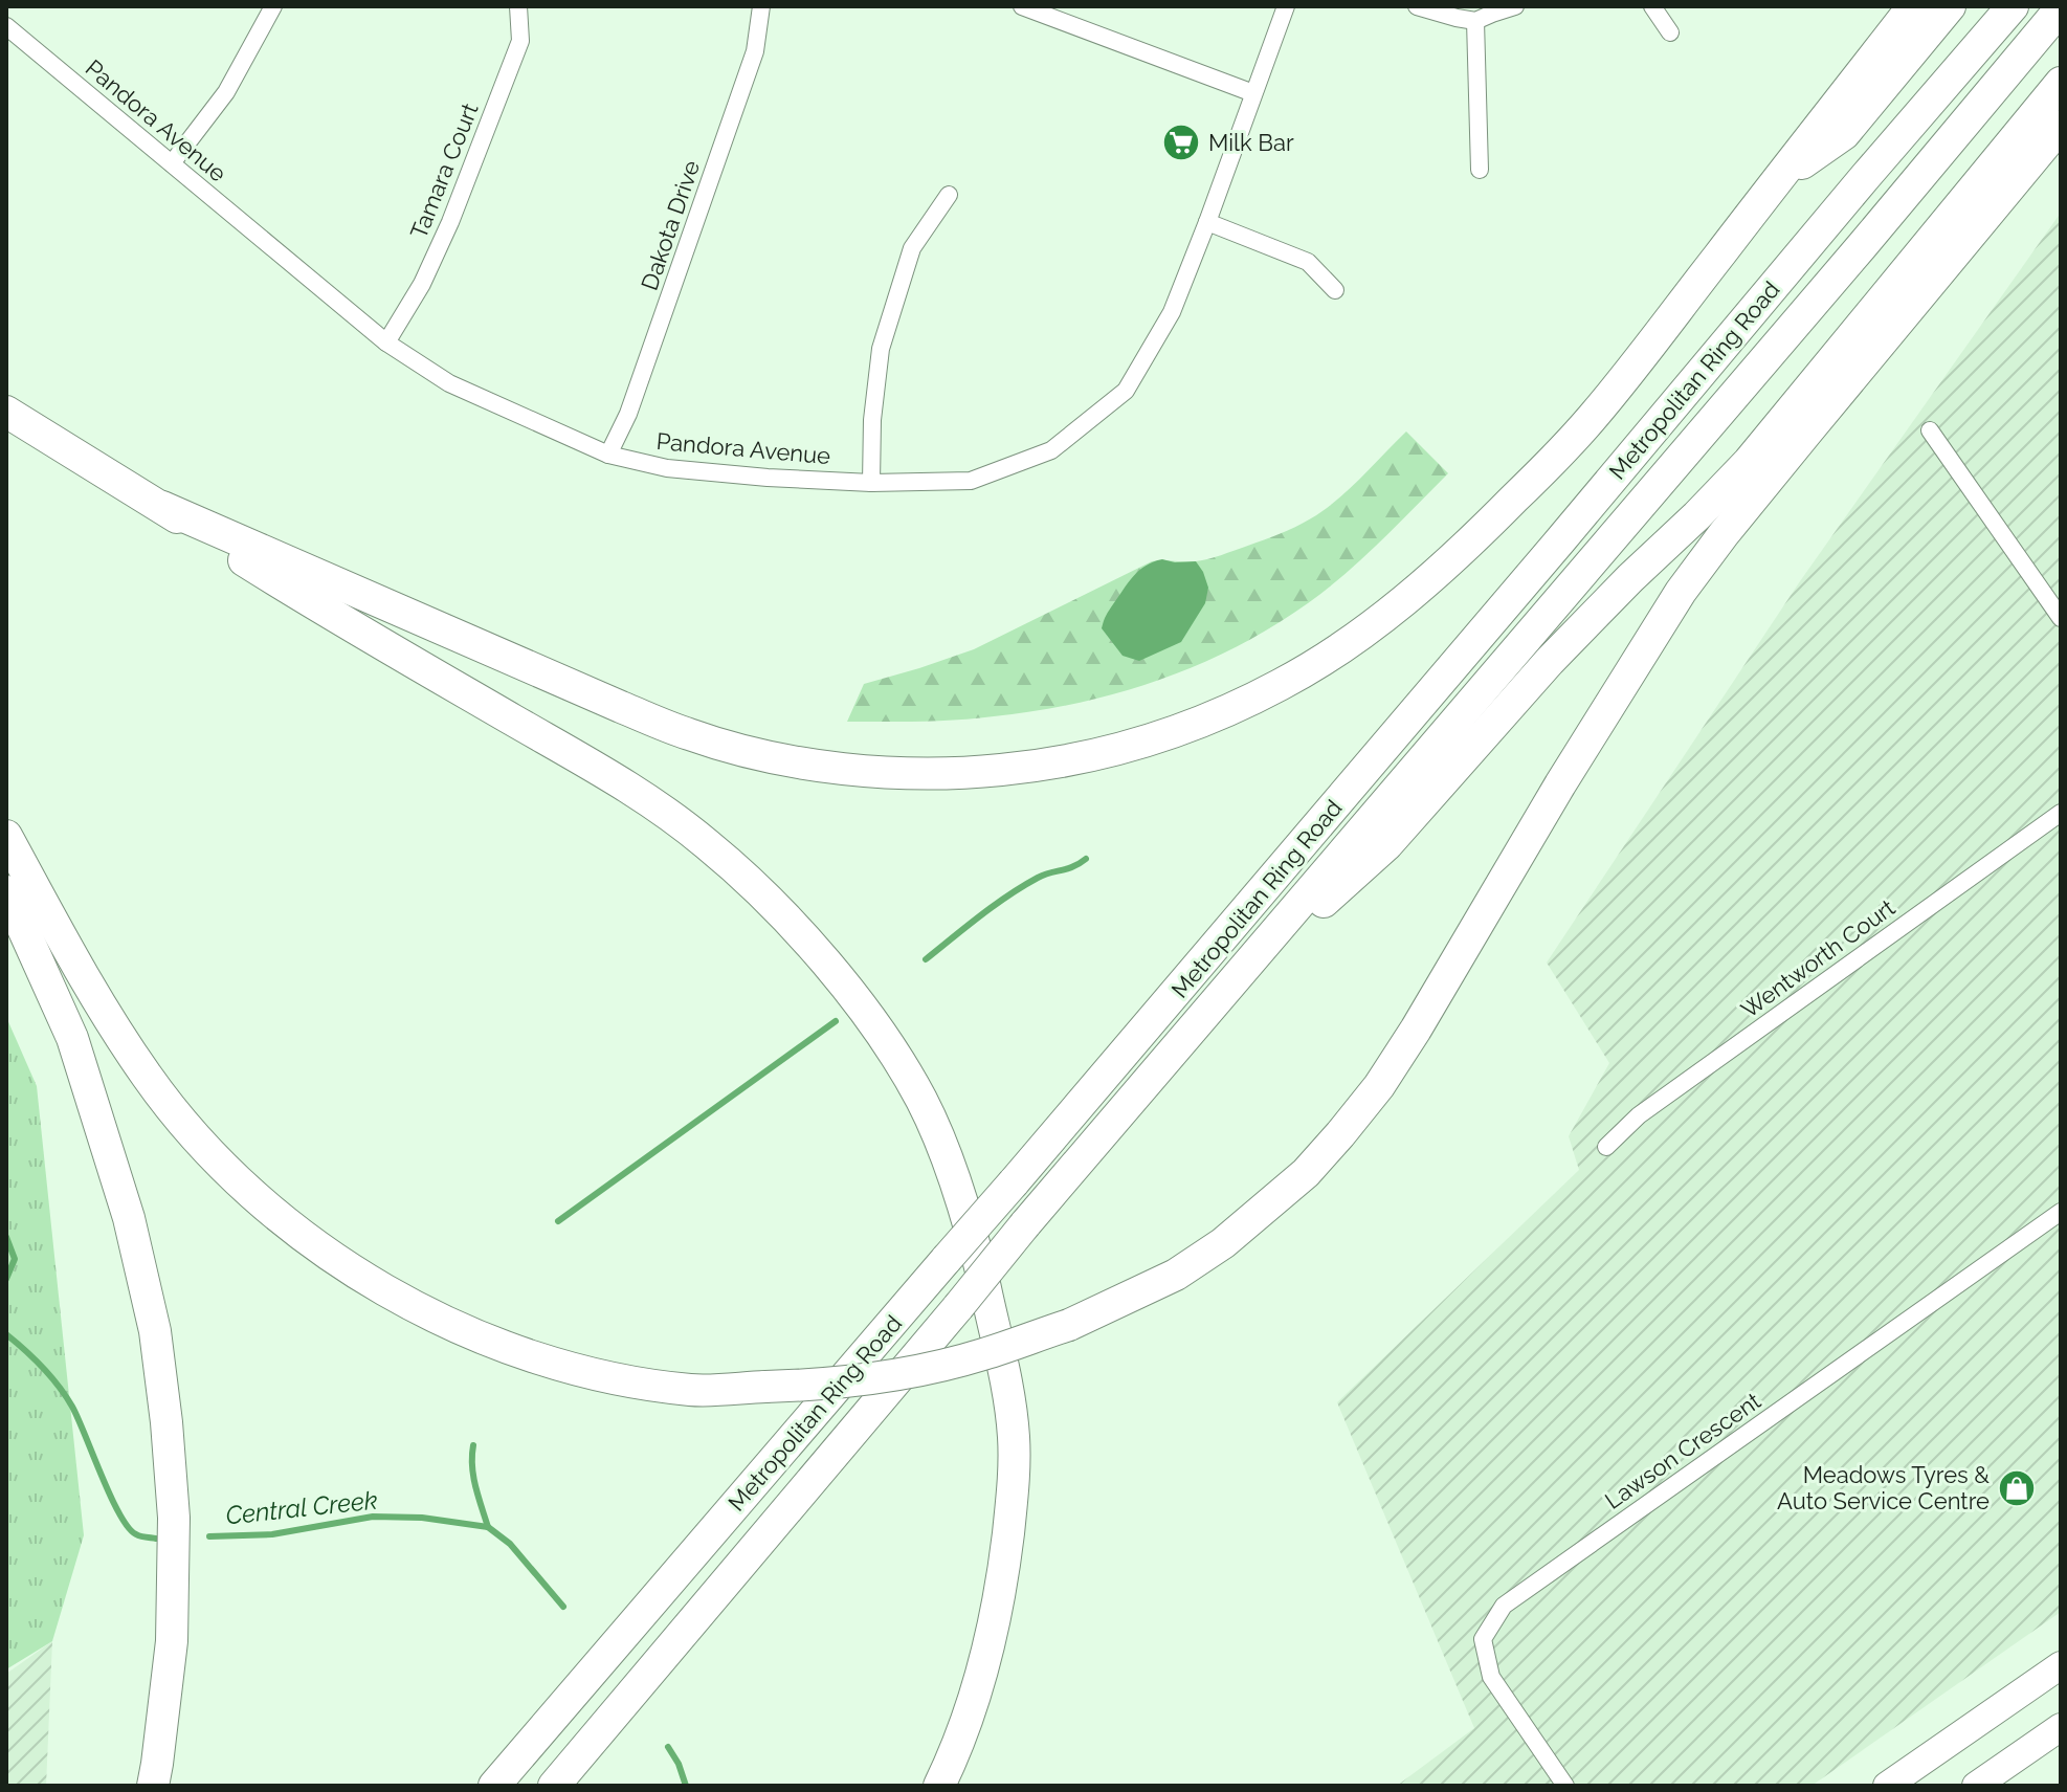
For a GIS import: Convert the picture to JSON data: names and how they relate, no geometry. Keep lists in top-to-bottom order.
{
  "streets": {
    "highway": ["Metropolitan Ring Road"],
    "street": [
      "Pandora Avenue",
      "Tamara Court",
      "Dakota Drive",
      "Wentworth Court",
      "Lawson Crescent"
    ]
  },
  "crossings": [
    ["Pandora Avenue", "Tamara Court"],
    ["Pandora Avenue", "Dakota Drive"]
  ],
  "water": ["Central Creek"],
  "places": {
    "supermarket": ["Milk Bar"],
    "shop": ["Meadows Tyres & Auto Service Centre"]
  }
}
